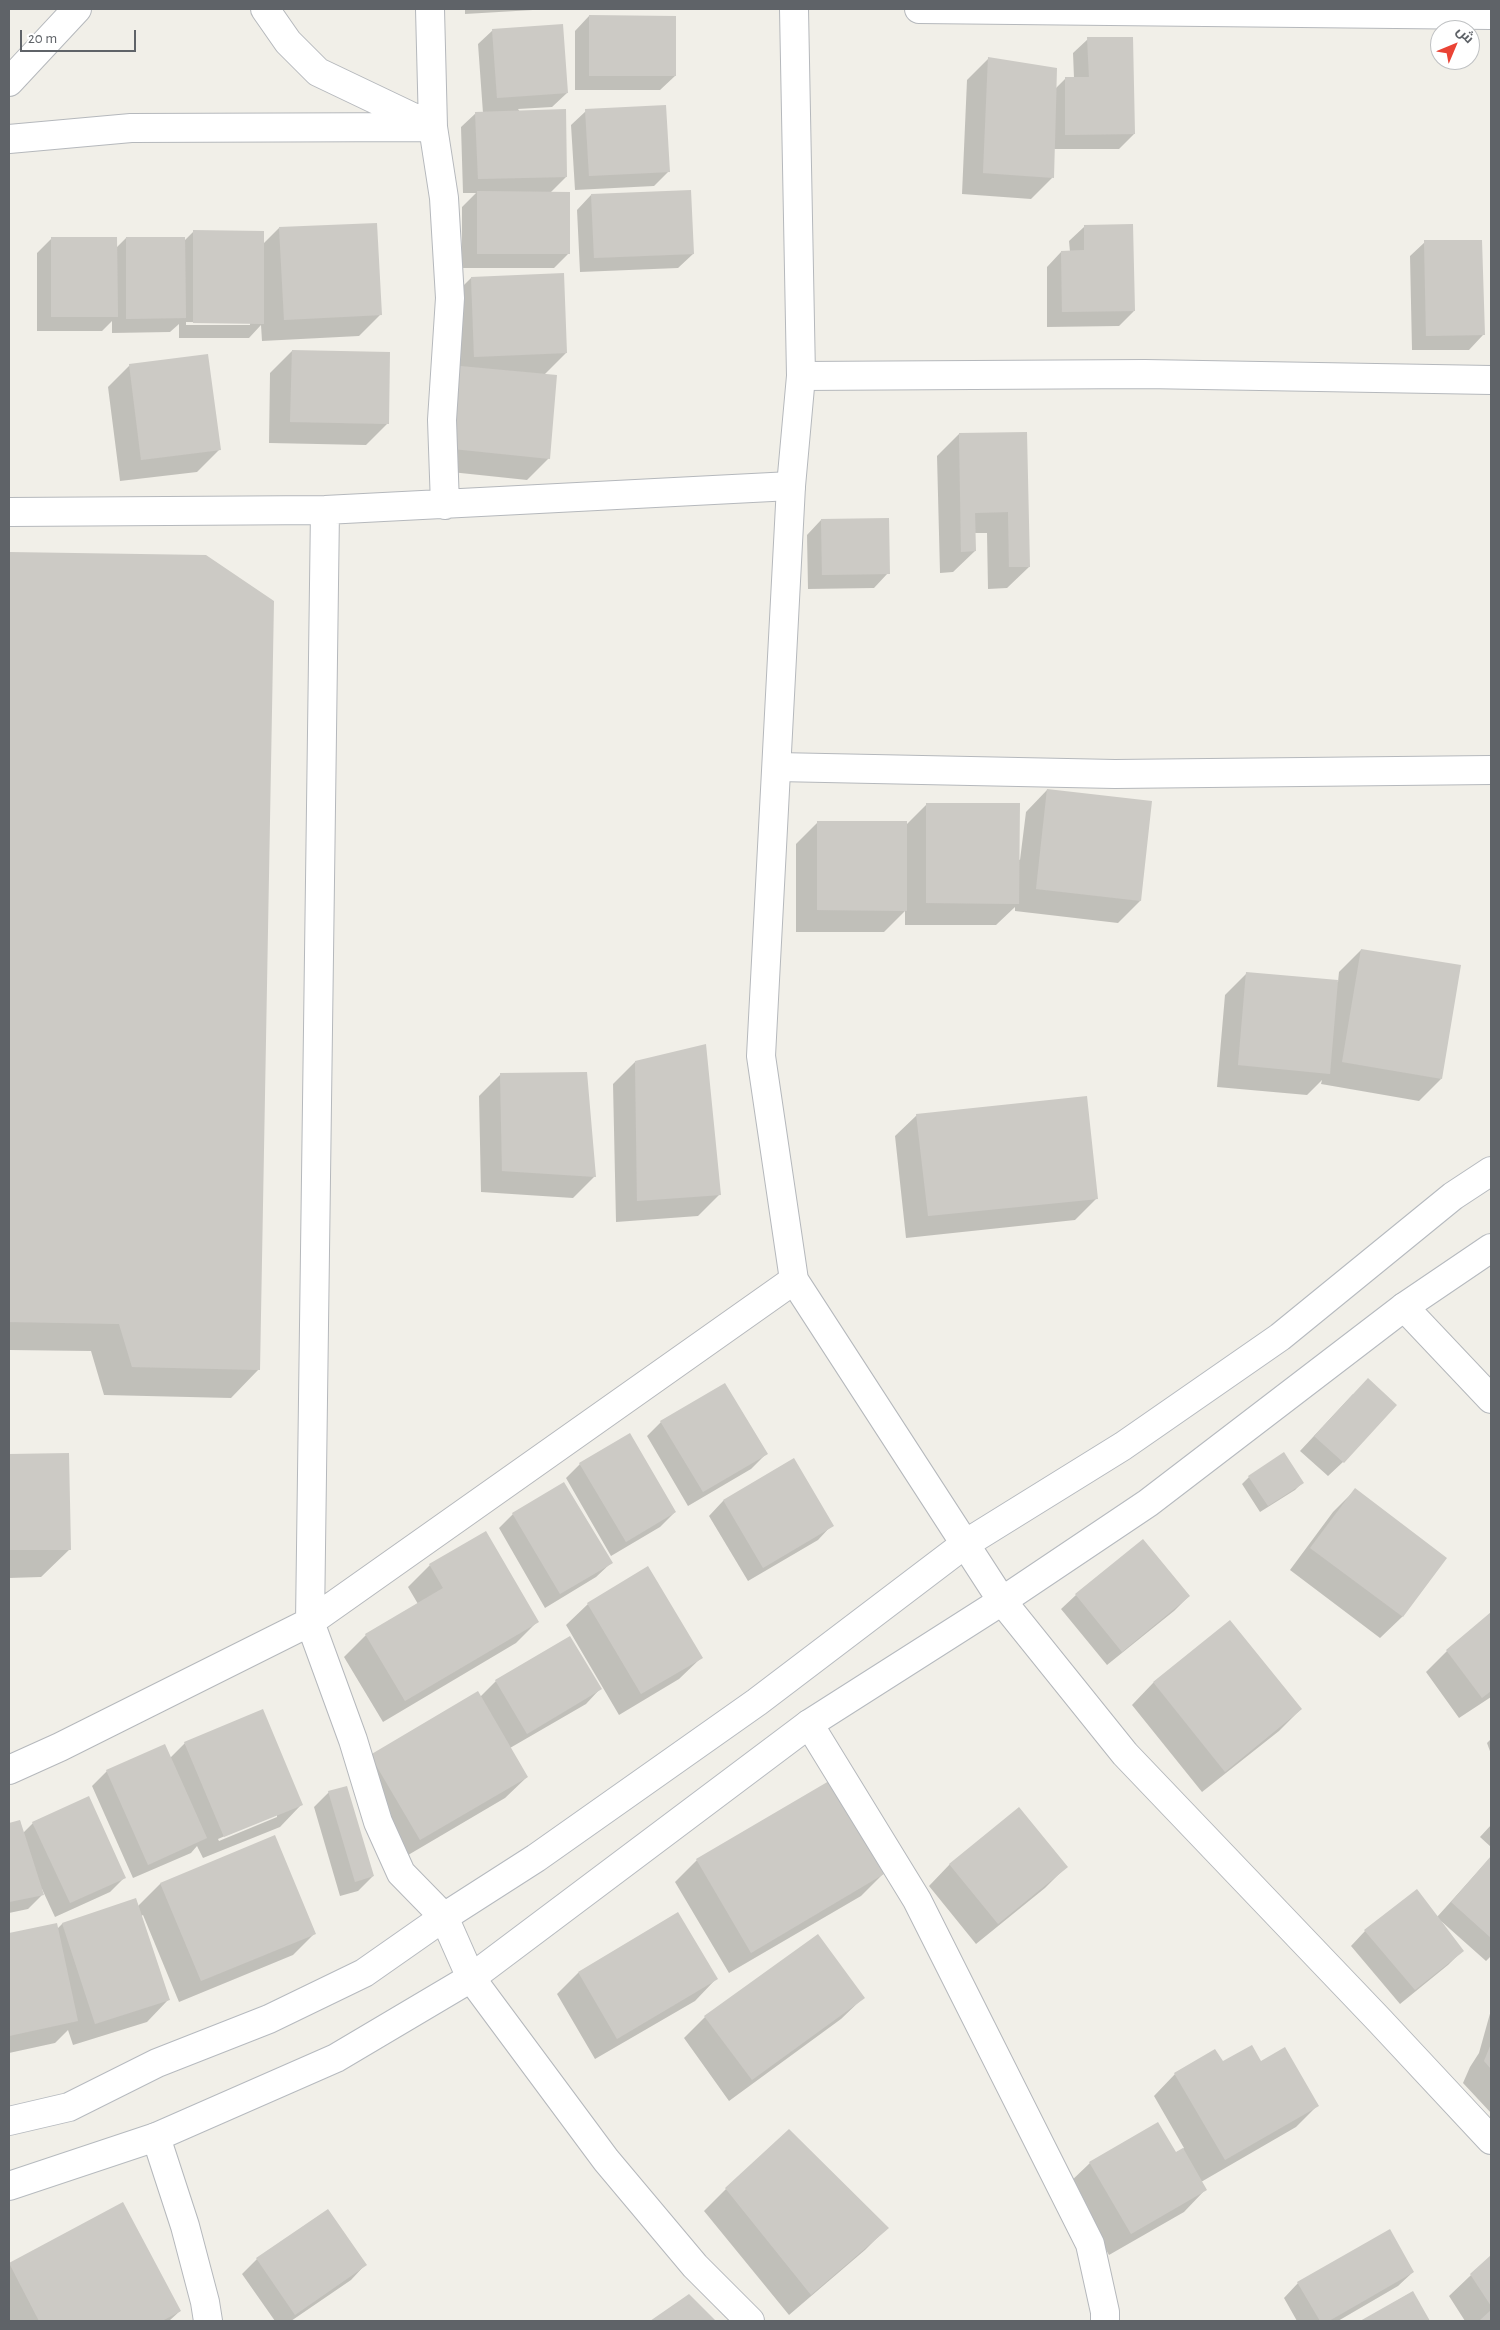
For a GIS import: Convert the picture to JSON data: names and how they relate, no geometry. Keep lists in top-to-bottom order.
{
  "scale_bar": "20 m",
  "north": "top right"
}
